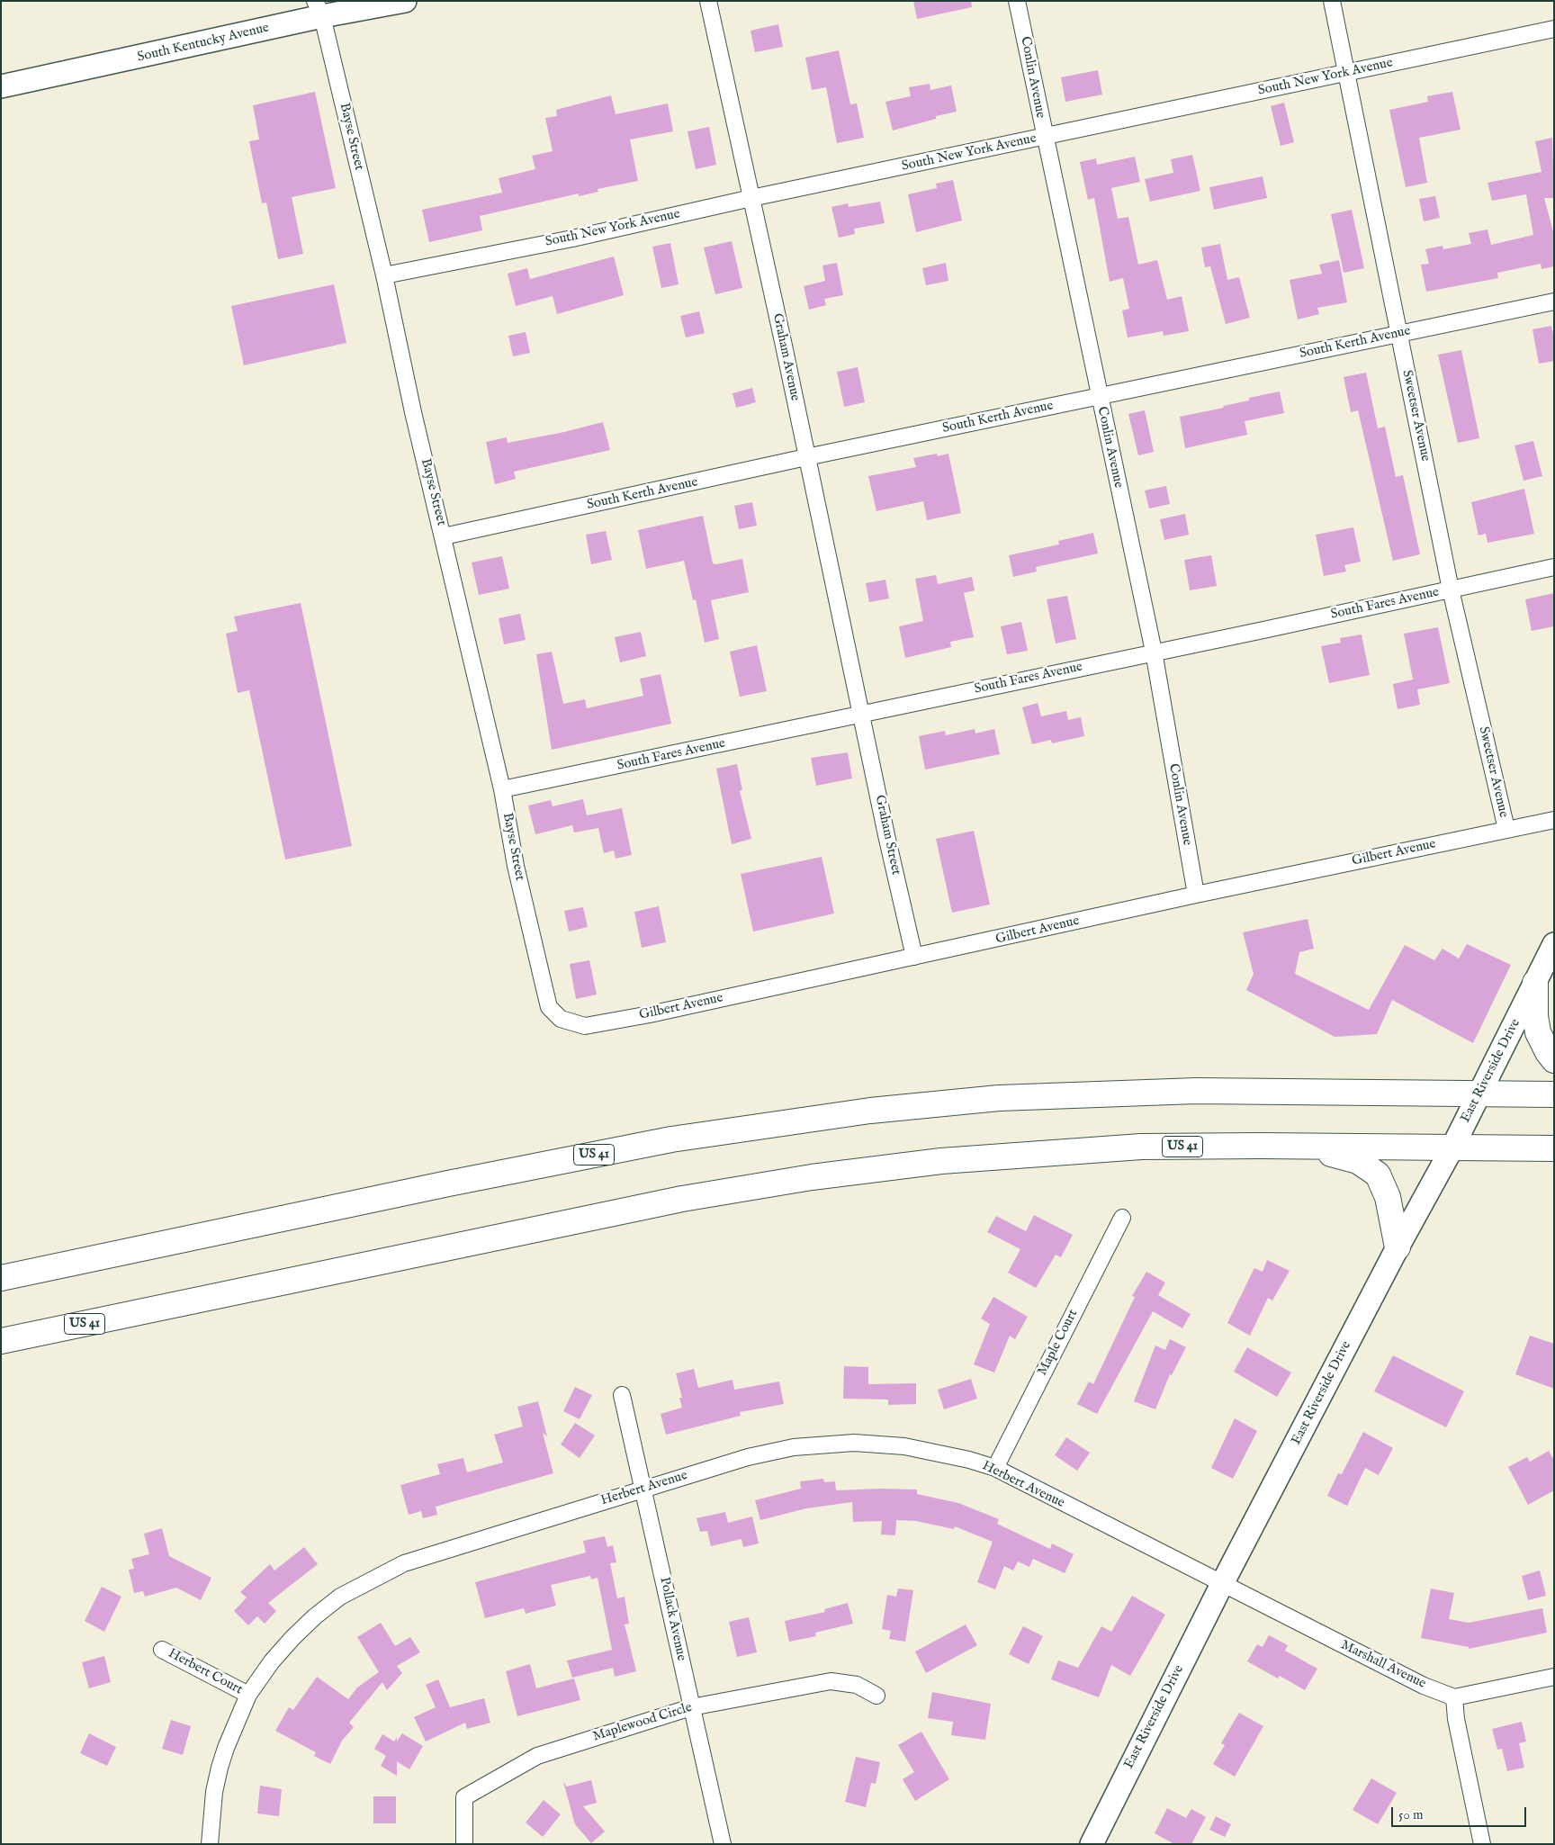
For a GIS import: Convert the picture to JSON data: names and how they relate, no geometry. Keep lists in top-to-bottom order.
{
  "streets": {
    "highway": ["US 41"],
    "street": [
      "South Kentucky Avenue",
      "Conlin Avenue",
      "South New York Avenue",
      "Bayse Street",
      "South Kerth Avenue",
      "Graham Avenue",
      "Sweetser Avenue",
      "South Fares Avenue",
      "Graham Street",
      "Gilbert Avenue",
      "East Riverside Drive",
      "Maple Court",
      "Herbert Avenue",
      "Pollack Avenue",
      "Marshall Avenue",
      "Herbert Court",
      "Maplewood Circle"
    ]
  },
  "crossings": [
    ["South Kentucky Avenue", "Bayse Street"],
    ["Conlin Avenue", "South New York Avenue"],
    ["Conlin Avenue", "South Kerth Avenue"],
    ["Conlin Avenue", "South Fares Avenue"],
    ["Conlin Avenue", "Gilbert Avenue"],
    ["South New York Avenue", "Bayse Street"],
    ["South New York Avenue", "Graham Avenue"],
    ["South New York Avenue", "Sweetser Avenue"],
    ["Bayse Street", "South Kerth Avenue"],
    ["Bayse Street", "South Fares Avenue"],
    ["Bayse Street", "Gilbert Avenue"],
    ["South Kerth Avenue", "Graham Avenue"],
    ["South Kerth Avenue", "Sweetser Avenue"],
    ["Graham Avenue", "South Fares Avenue"],
    ["Graham Avenue", "Graham Street"],
    ["Sweetser Avenue", "South Fares Avenue"],
    ["Sweetser Avenue", "Gilbert Avenue"],
    ["South Fares Avenue", "Graham Street"],
    ["Graham Street", "Gilbert Avenue"],
    ["East Riverside Drive", "US 41"],
    ["East Riverside Drive", "Herbert Avenue"],
    ["East Riverside Drive", "Marshall Avenue"],
    ["Maple Court", "Herbert Avenue"],
    ["Herbert Avenue", "Pollack Avenue"],
    ["Herbert Avenue", "Marshall Avenue"],
    ["Herbert Avenue", "Herbert Court"],
    ["Pollack Avenue", "Maplewood Circle"]
  ],
  "scale_bar": "50 m"
}
